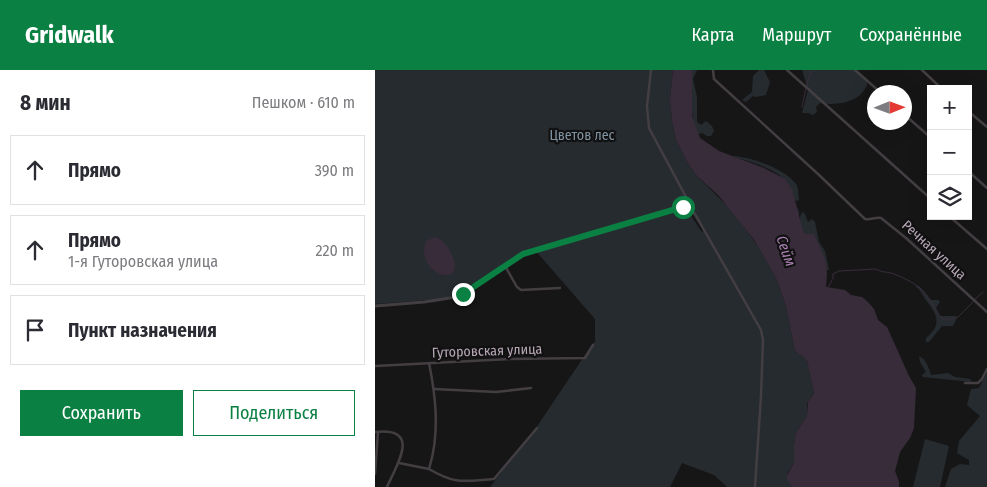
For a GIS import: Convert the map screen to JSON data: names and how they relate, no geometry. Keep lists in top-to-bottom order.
{
  "streets": {
    "street": ["Речная улица", "Гуторовская улица"]
  },
  "water": ["Сейм"],
  "parks": ["Цветов лес"],
  "north": "right",
  "page": {
    "header": "Gridwalk",
    "nav": ["Карта", "Маршрут", "Сохранённые"],
    "heading": ["8 мин", "Пешком · 610 m"],
    "map_buttons": ["+", "−"],
    "list": [
      ["Прямо", "390 m"],
      ["Прямо", "1-я Гуторовская улица", "220 m"],
      "Пункт назначения"
    ],
    "buttons": ["Сохранить", "Поделиться"]
  }
}
